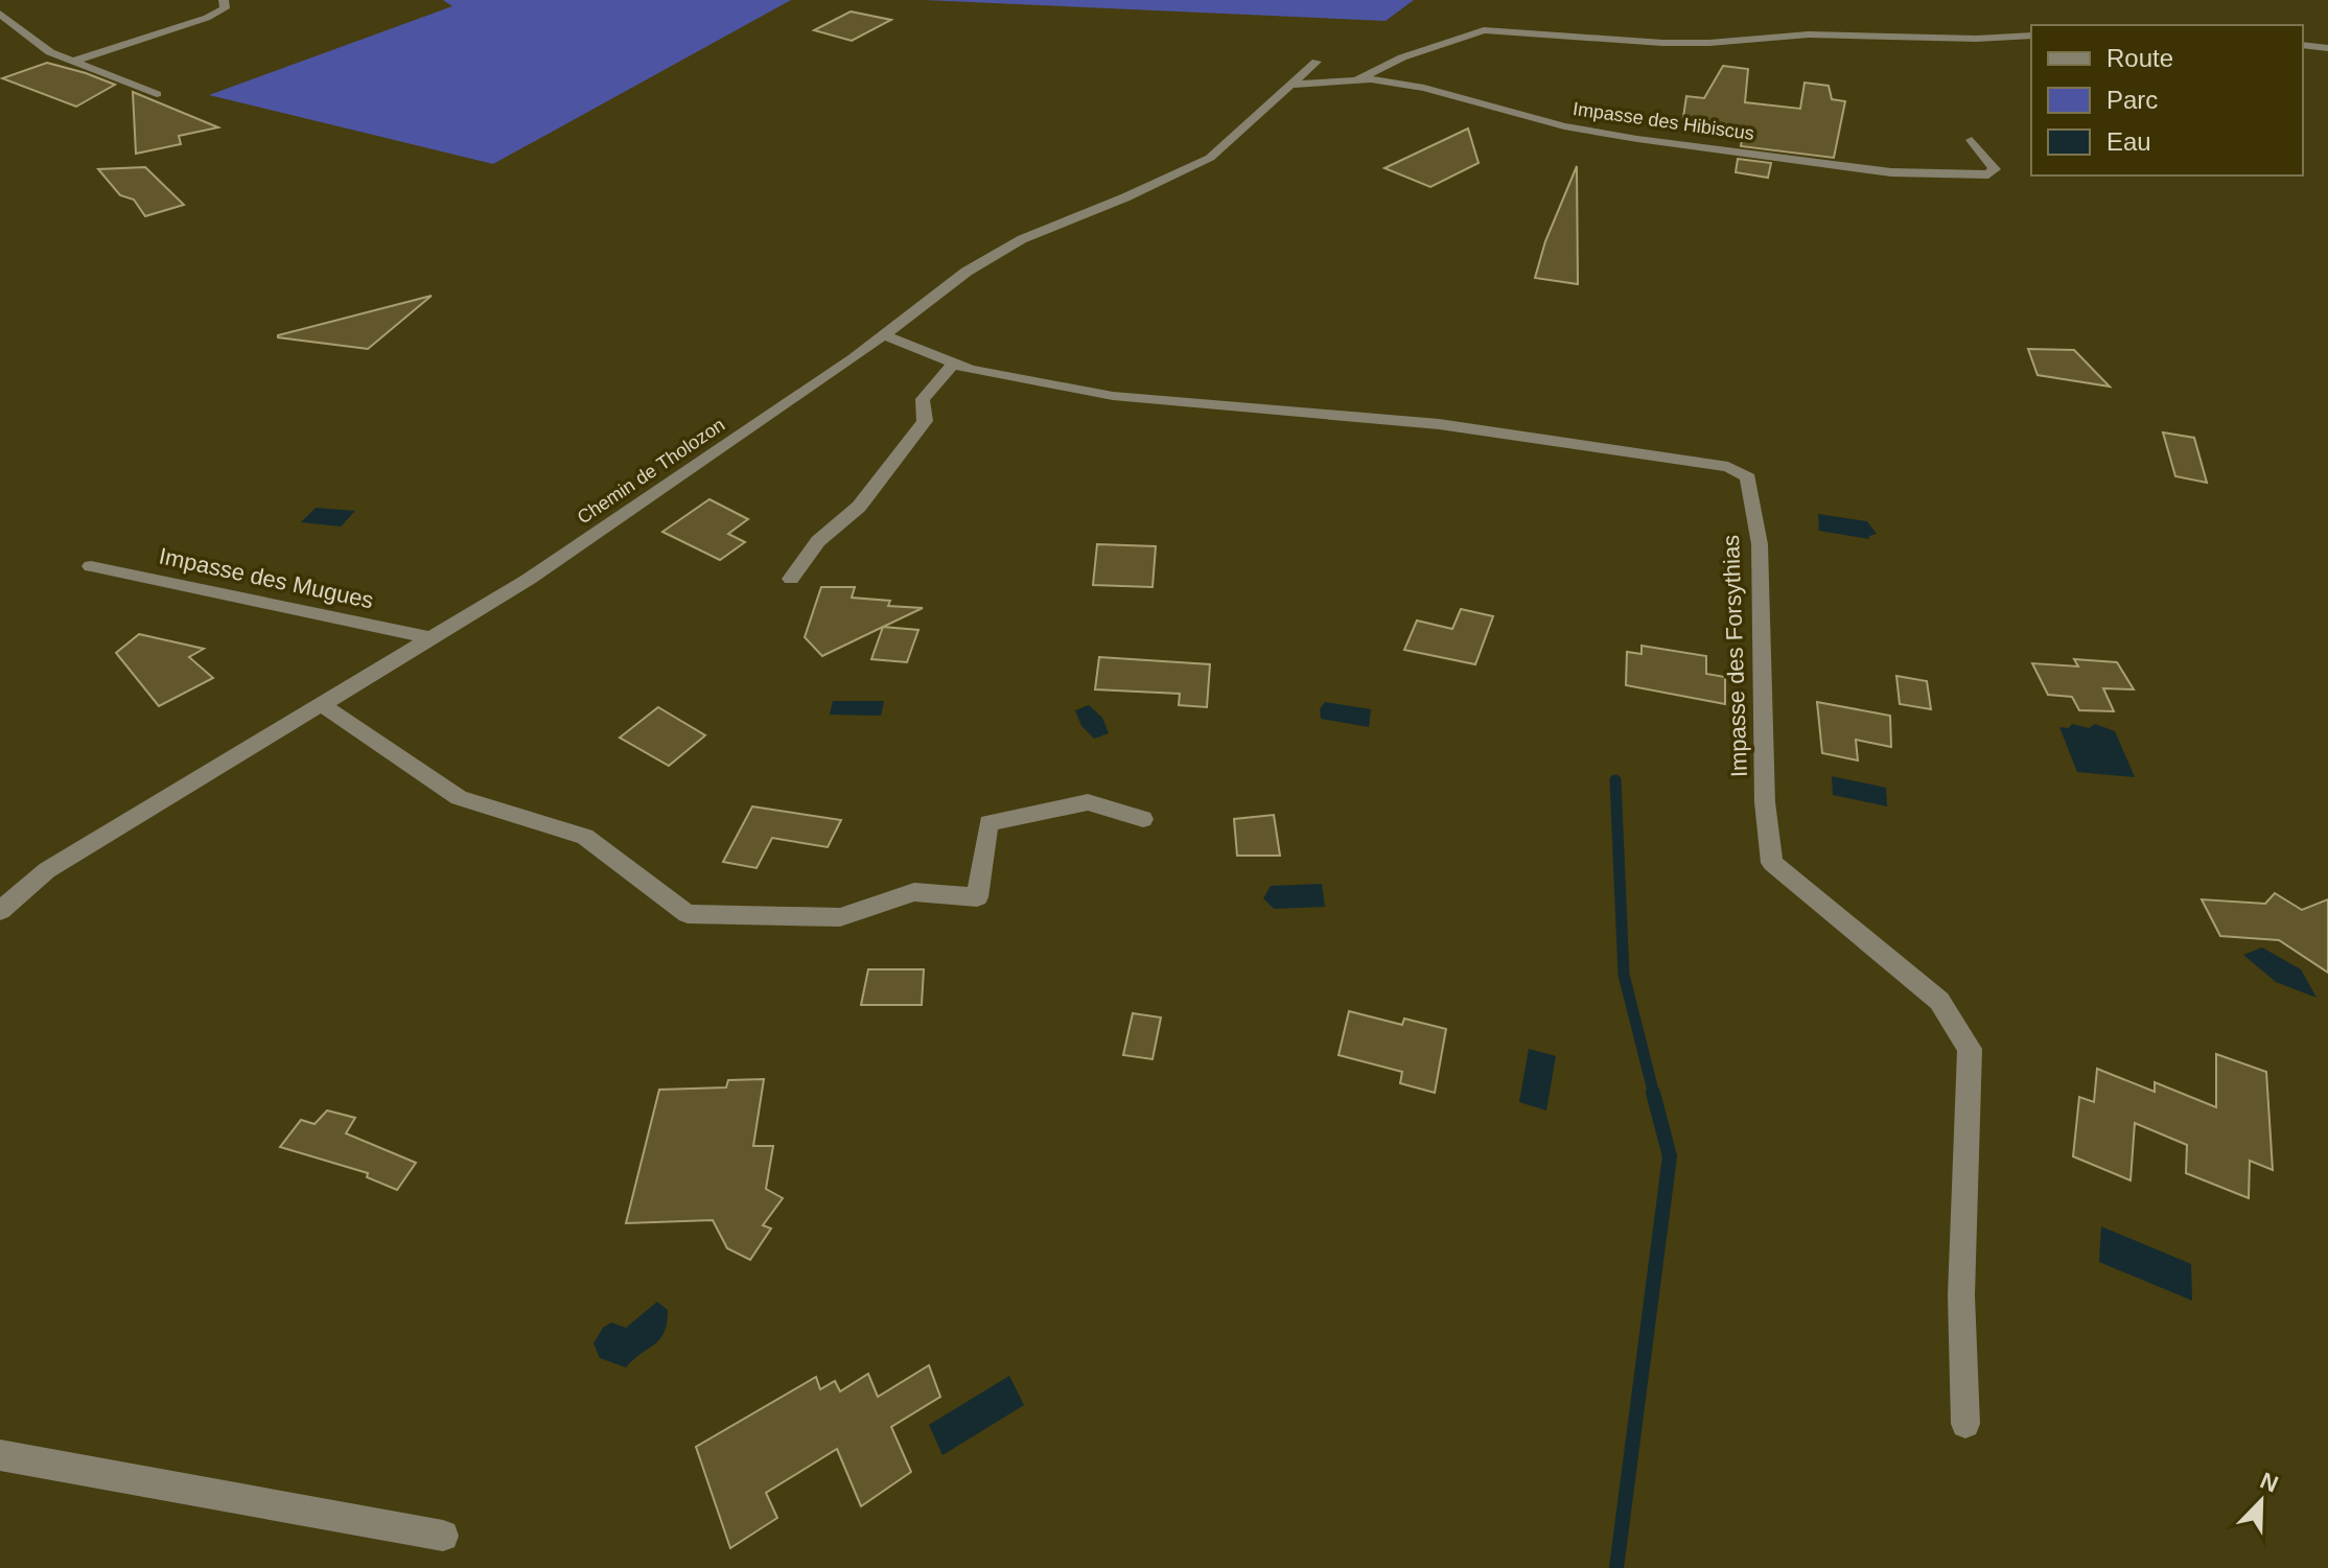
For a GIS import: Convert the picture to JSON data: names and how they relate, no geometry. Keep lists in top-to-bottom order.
{
  "streets": {
    "street": [
      "Impasse des Hibiscus",
      "Chemin de Tholozon",
      "Impasse des Mugues",
      "Impasse des Forsythias"
    ]
  },
  "crossings": [
    ["Impasse des Hibiscus", "Chemin de Tholozon"],
    ["Chemin de Tholozon", "Impasse des Mugues"],
    ["Chemin de Tholozon", "Impasse des Forsythias"]
  ],
  "legend": ["Route", "Parc", "Eau"],
  "north": "top right"
}
